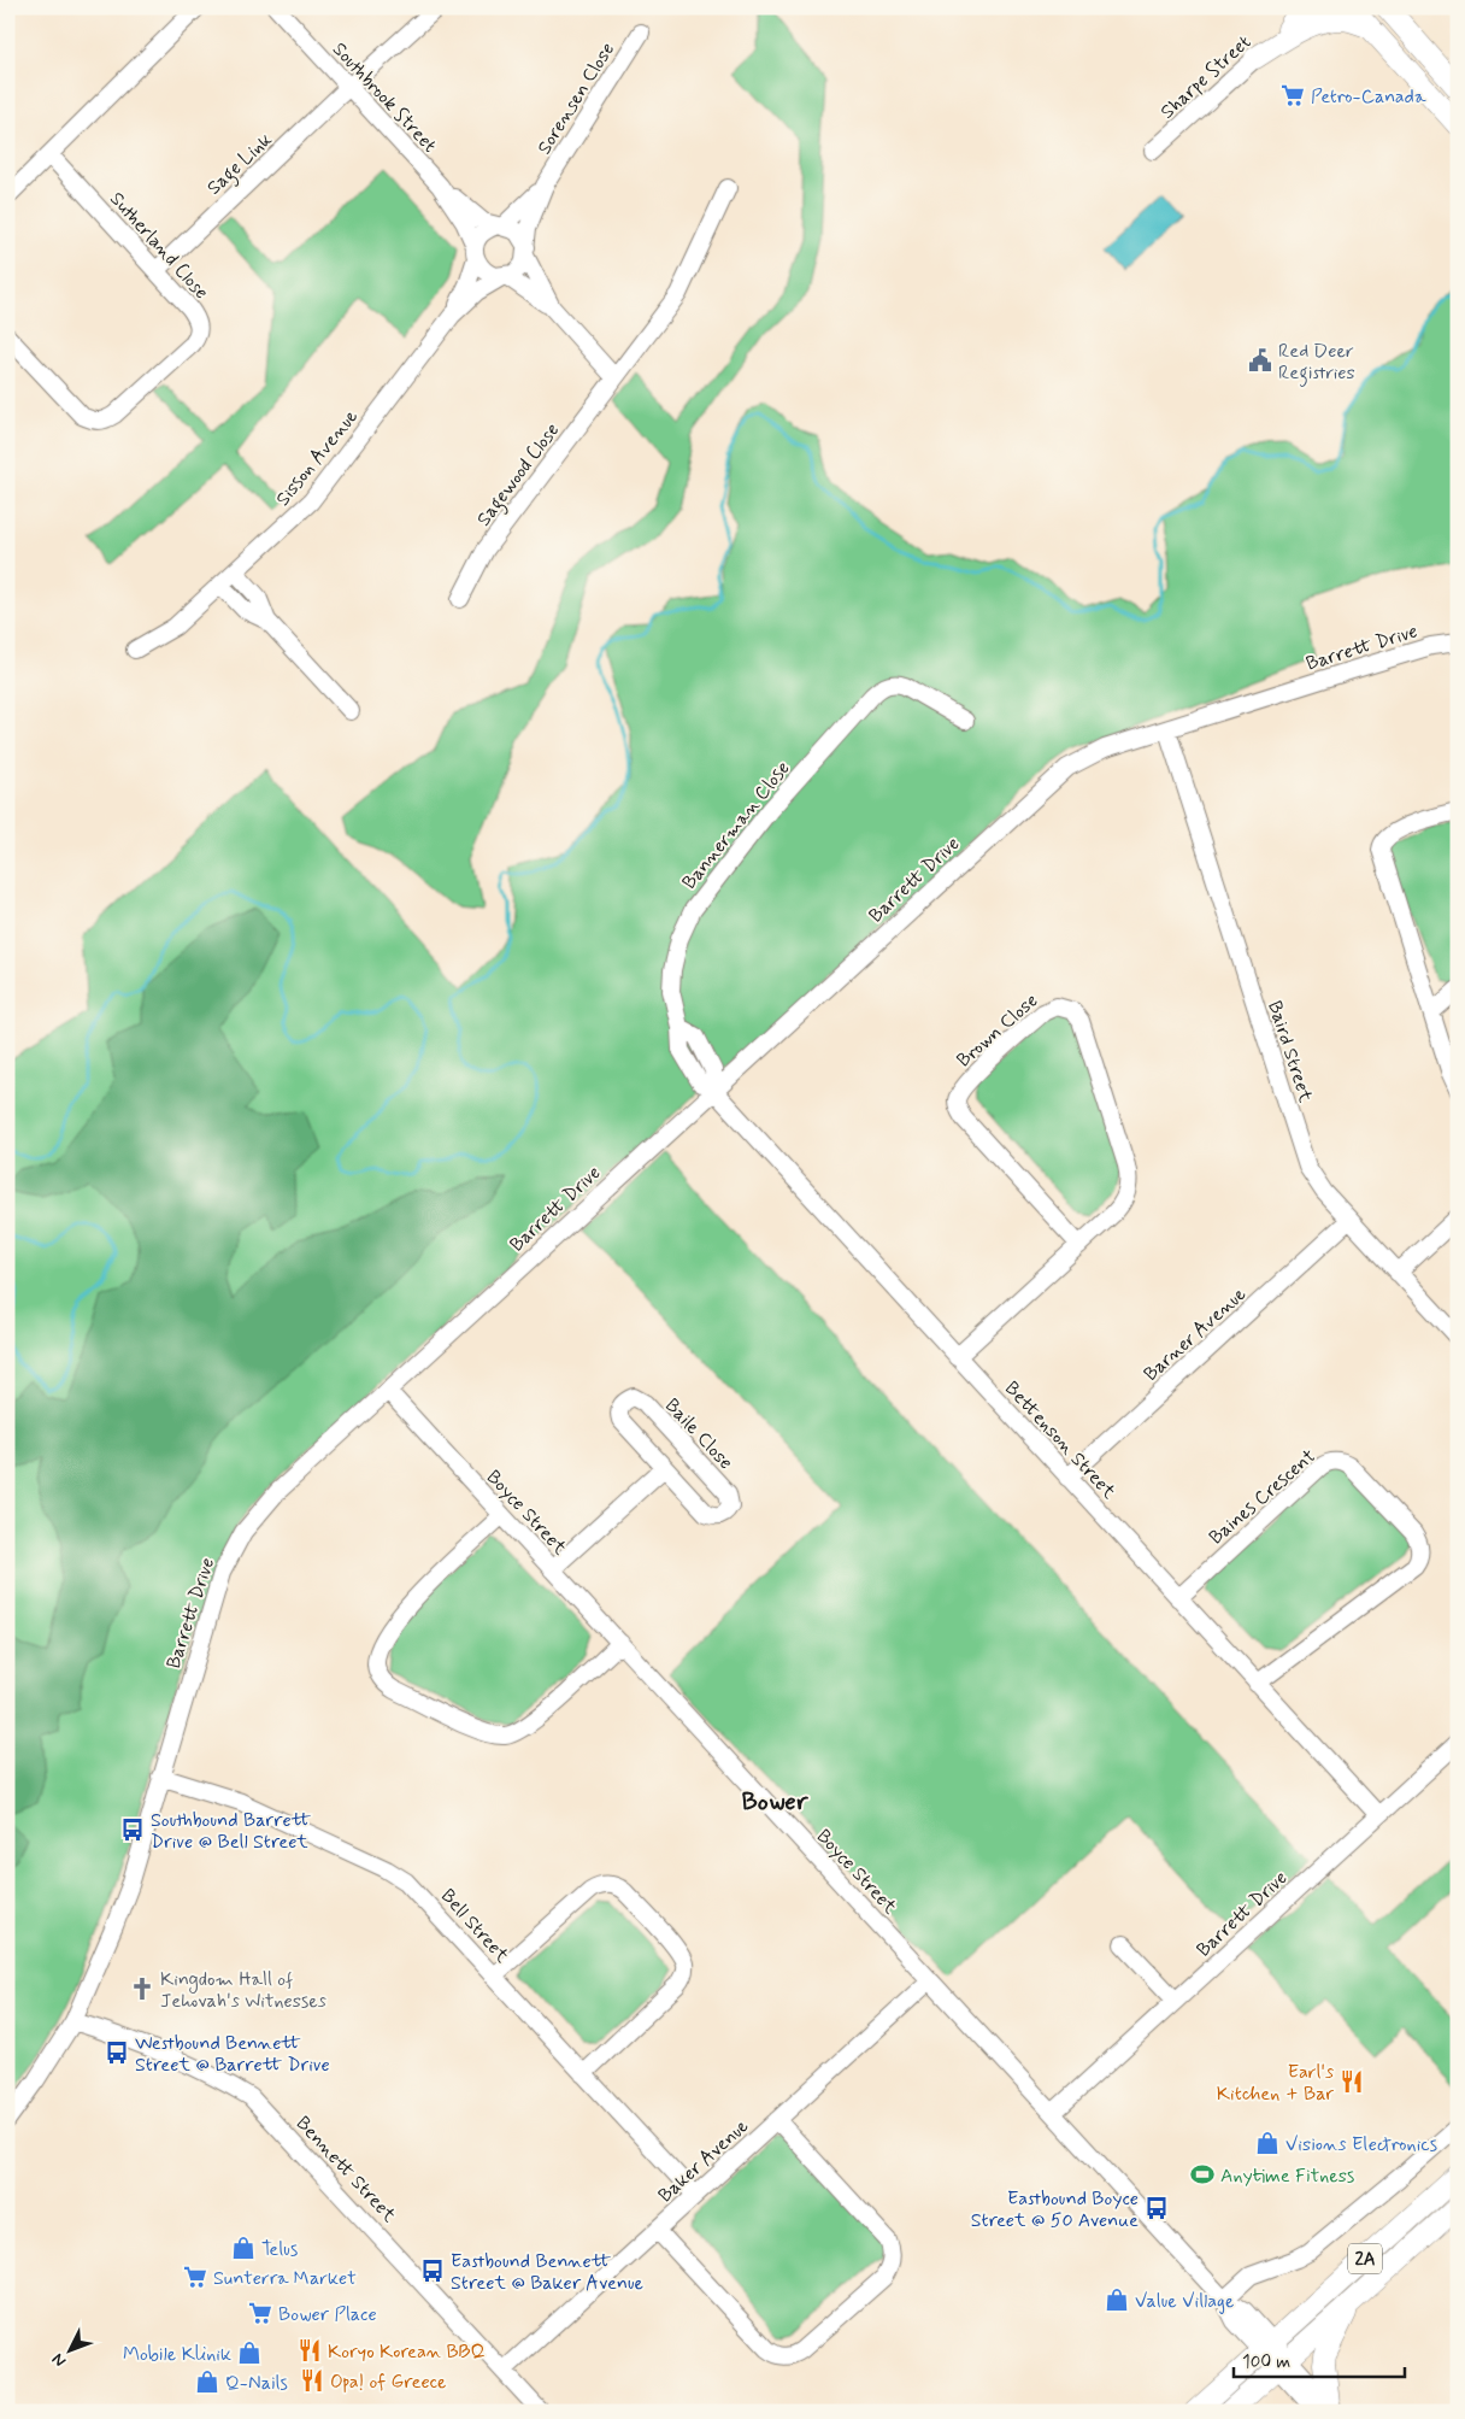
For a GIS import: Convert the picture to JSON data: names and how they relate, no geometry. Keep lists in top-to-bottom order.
{
  "streets": {
    "main road": ["2A"],
    "street": [
      "Sharpe Street",
      "Southbrook Street",
      "Sorensen Close",
      "Sage Link",
      "Sutherland Close",
      "Sisson Avenue",
      "Sagewood Close",
      "Barrett Drive",
      "Bannerman Close",
      "Brown Close",
      "Baird Street",
      "Barner Avenue",
      "Baile Close",
      "Bettenson Street",
      "Baines Crescent",
      "Boyce Street",
      "Bell Street",
      "Baker Avenue",
      "Bennett Street"
    ]
  },
  "crossings": [
    ["Southbrook Street", "Sorensen Close"],
    ["Southbrook Street", "Sage Link"],
    ["Southbrook Street", "Sisson Avenue"],
    ["Sorensen Close", "Sisson Avenue"],
    ["Sage Link", "Sutherland Close"],
    ["Barrett Drive", "Bannerman Close"],
    ["Barrett Drive", "Baird Street"],
    ["Barrett Drive", "Bettenson Street"],
    ["Barrett Drive", "Boyce Street"],
    ["Barrett Drive", "Bell Street"],
    ["Barrett Drive", "Bennett Street"],
    ["Bannerman Close", "Bettenson Street"],
    ["Brown Close", "Bettenson Street"],
    ["Baird Street", "Barner Avenue"],
    ["Barner Avenue", "Bettenson Street"],
    ["Bettenson Street", "Baines Crescent"],
    ["Boyce Street", "Baker Avenue"],
    ["Boyce Street", "2A"],
    ["Bell Street", "Baker Avenue"],
    ["Baker Avenue", "Bennett Street"]
  ],
  "districts": ["Bower"],
  "places": {
    "supermarket": ["Petro-Canada", "Sunterra Market", "Bower Place"],
    "public building": ["Red Deer Registries"],
    "bus stop": [
      "Southbound Barrett Drive @ Bell Street",
      "Westbound Bennett Street @ Barrett Drive",
      "Eastbound Boyce Street @ 50 Avenue",
      "Eastbound Bennett Street @ Baker Avenue"
    ],
    "church": ["Kingdom Hall of Jehovah's Witnesses"],
    "restaurant": ["Earl's Kitchen + Bar", "Koryo Korean BBQ", "Opa! of Greece"],
    "shop": [
      "Visions Electronics",
      "Telus",
      "Value Village",
      "Mobile Klinik",
      "Q-Nails"
    ],
    "sports": ["Anytime Fitness"]
  },
  "scale_bar": "100 m",
  "north": "bottom left"
}
